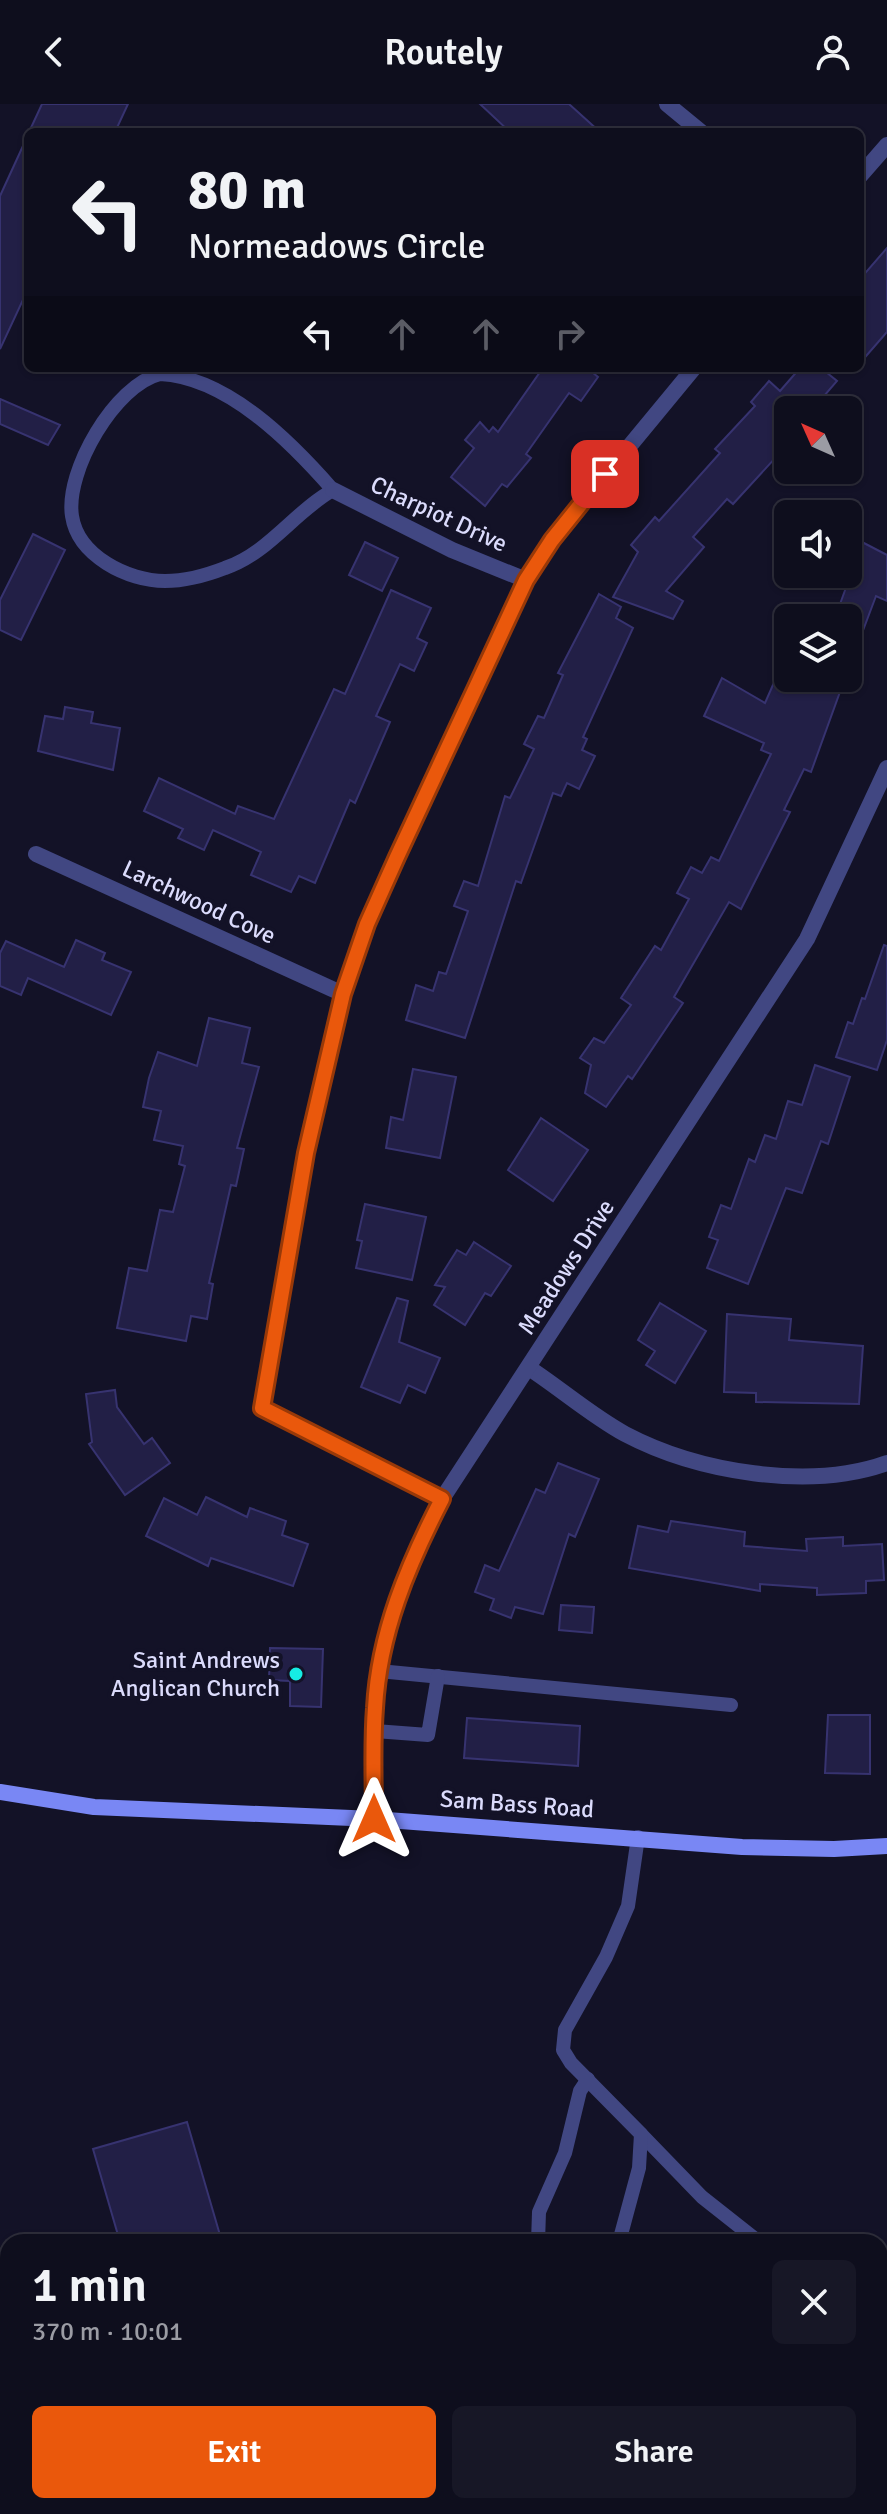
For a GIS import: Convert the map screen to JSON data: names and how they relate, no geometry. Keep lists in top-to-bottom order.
{
  "streets": {
    "main road": ["Sam Bass Road"],
    "street": ["Charpiot Drive", "Larchwood Cove", "Meadows Drive"]
  },
  "crossings": [
    ["Meadows Drive", "Sam Bass Road"]
  ],
  "places": ["Saint Andrews Anglican Church"],
  "north": "top left",
  "page": {
    "header": "Routely",
    "turn": ["80 m", "Normeadows Circle"],
    "heading": ["1 min", "370 m · 10:01"],
    "buttons": ["Exit", "Share"]
  }
}
